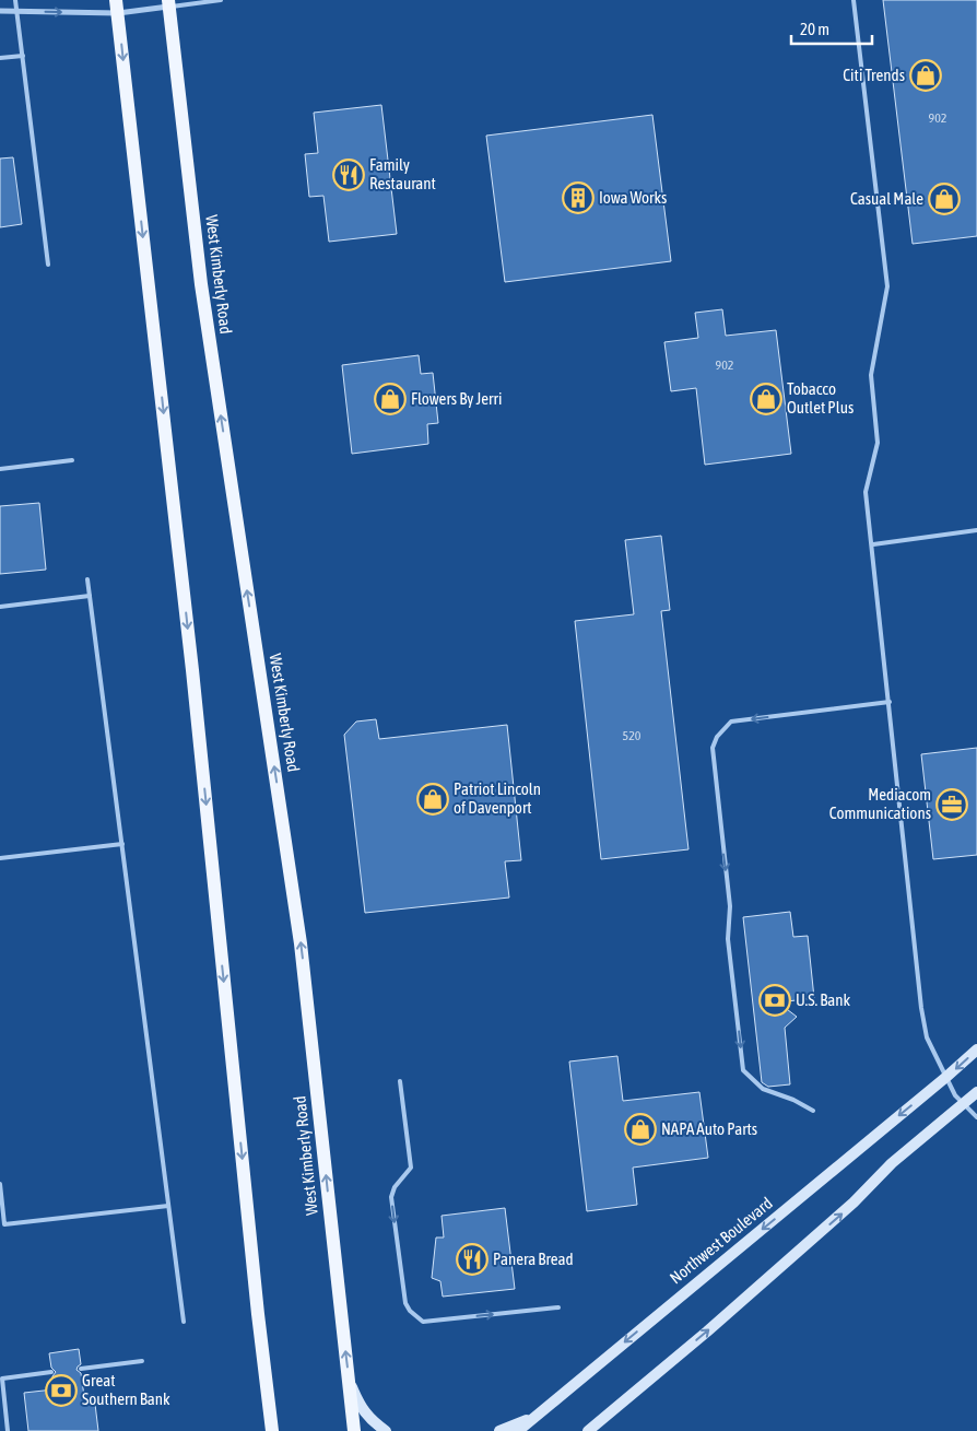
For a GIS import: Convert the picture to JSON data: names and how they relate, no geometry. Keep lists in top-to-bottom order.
{
  "streets": {
    "main road": ["West Kimberly Road", "Northwest Boulevard"]
  },
  "places": {
    "shop": [
      "Citi Trends",
      "Casual Male",
      "Flowers By Jerri",
      "Tobacco Outlet Plus",
      "Patriot Lincoln of Davenport",
      "NAPA Auto Parts"
    ],
    "restaurant": ["Family Restaurant", "Panera Bread"],
    "building": ["Iowa Works"],
    "office": ["Mediacom Communications"],
    "bank": ["U.S. Bank", "Great Southern Bank"]
  },
  "house_numbers": ["902", "902", "520"],
  "scale_bar": "20 m"
}
